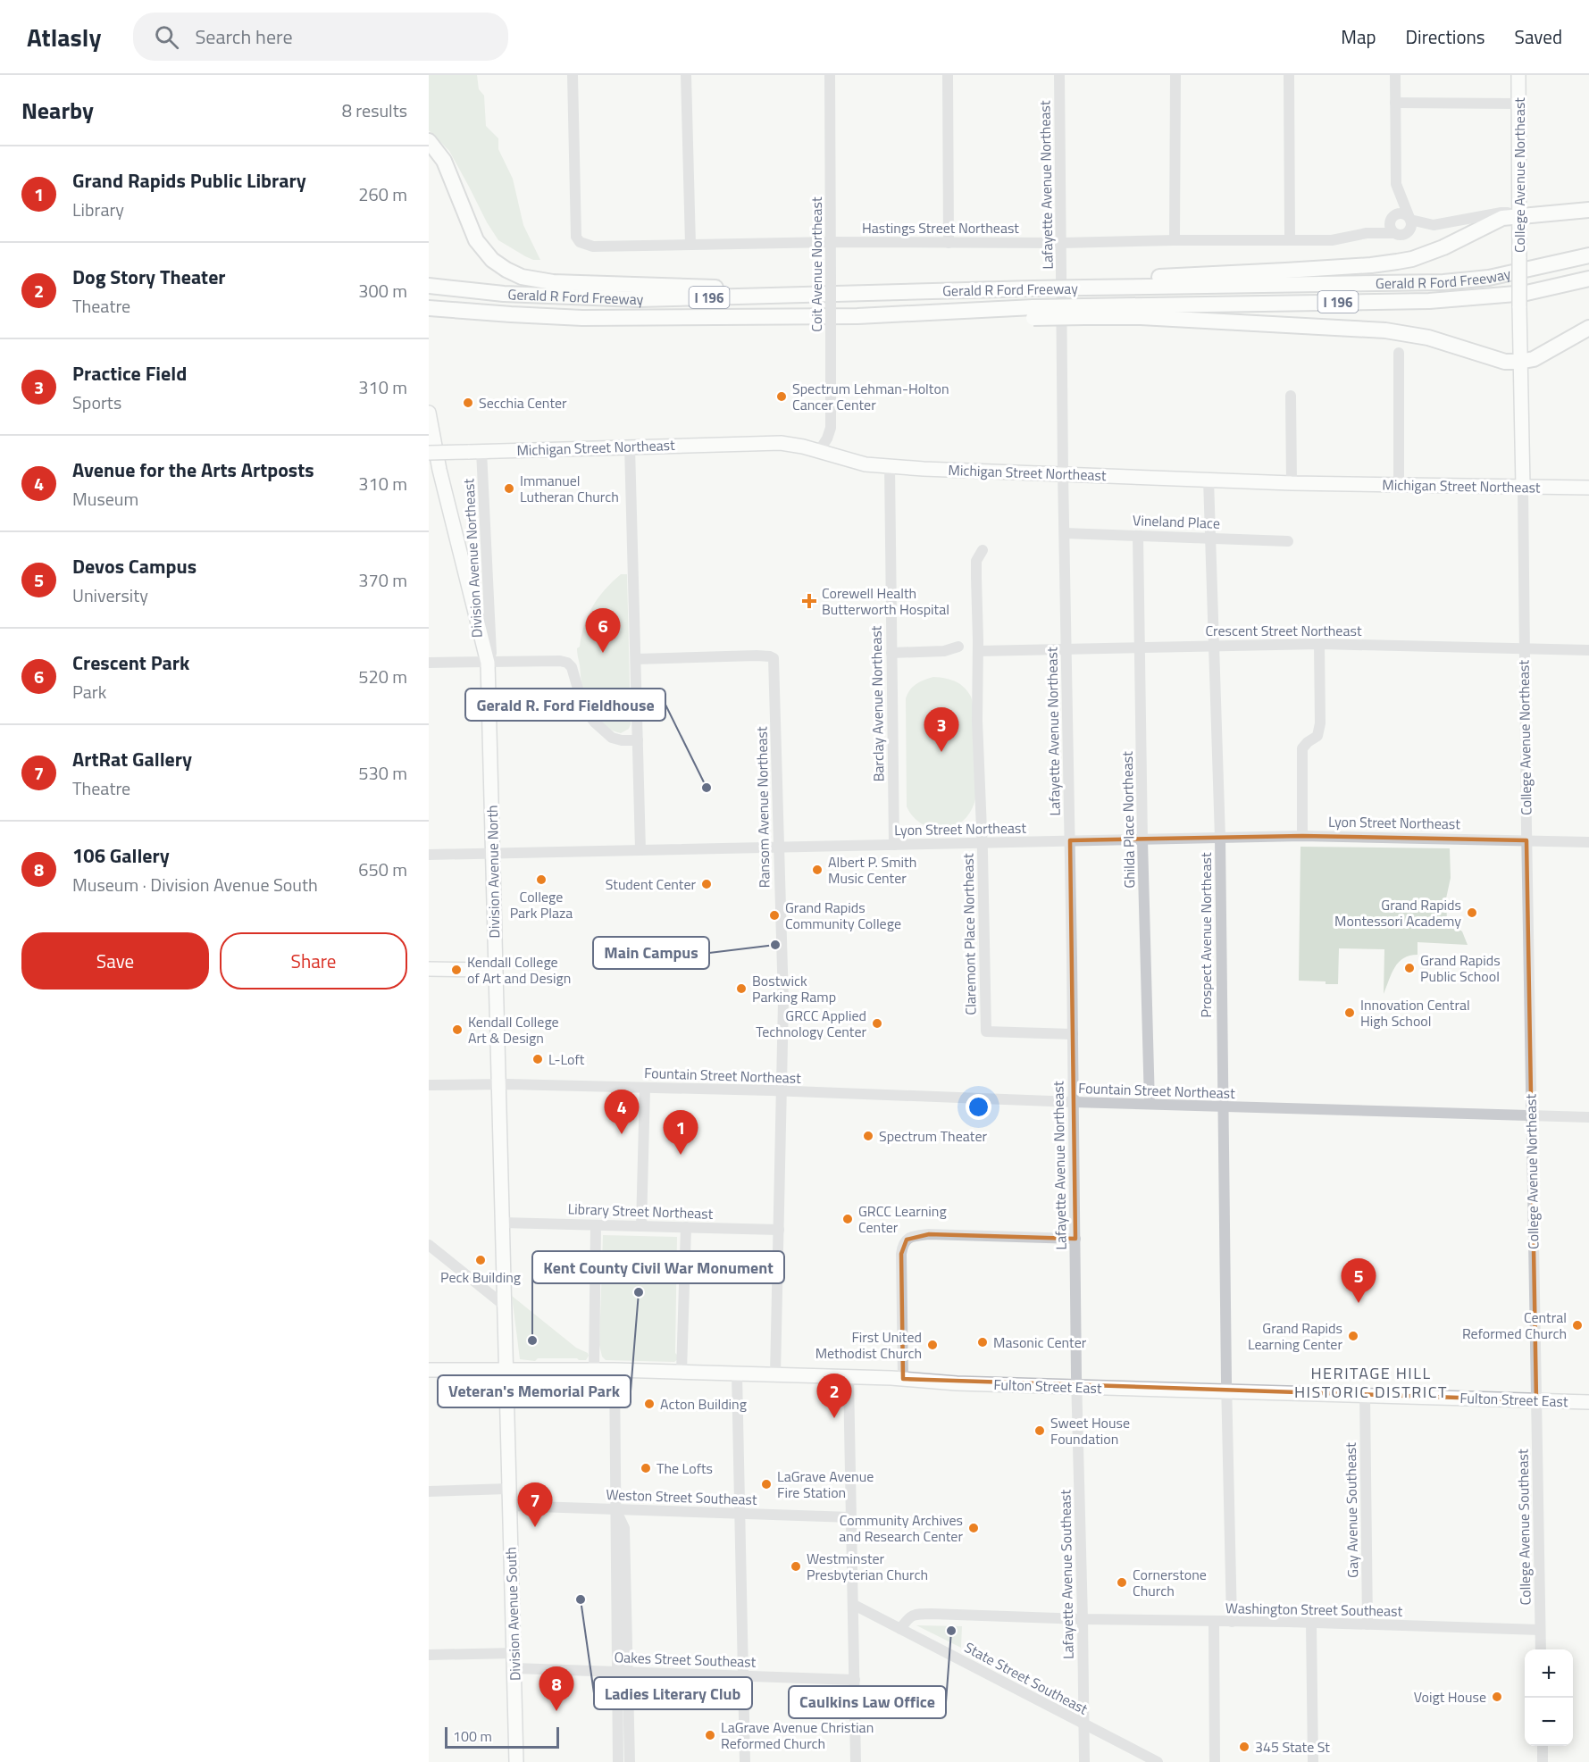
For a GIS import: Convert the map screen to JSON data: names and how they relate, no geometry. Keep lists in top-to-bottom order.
{
  "streets": {
    "highway": ["Gerald R Ford Freeway", "I 196"],
    "main road": [
      "College Avenue Northeast",
      "Michigan Street Northeast",
      "Division Avenue North",
      "Fulton Street East",
      "Division Avenue South"
    ],
    "street": [
      "Lafayette Avenue Northeast",
      "Hastings Street Northeast",
      "Coit Avenue Northeast",
      "Vineland Place",
      "Division Avenue Northeast",
      "Crescent Street Northeast",
      "Barclay Avenue Northeast",
      "Ransom Avenue Northeast",
      "Ghilda Place Northeast",
      "Lyon Street Northeast",
      "Claremont Place Northeast",
      "Prospect Avenue Northeast",
      "Fountain Street Northeast",
      "Library Street Northeast",
      "Weston Street Southeast",
      "Gay Avenue Southeast",
      "College Avenue Southeast",
      "Lafayette Avenue Southeast",
      "Washington Street Southeast",
      "Oakes Street Southeast",
      "State Street Southeast"
    ]
  },
  "crossings": [
    ["College Avenue Northeast", "Michigan Street Northeast"],
    ["College Avenue Northeast", "Crescent Street Northeast"],
    ["College Avenue Northeast", "Lyon Street Northeast"],
    ["College Avenue Northeast", "Fountain Street Northeast"],
    ["College Avenue Northeast", "Fulton Street East"],
    ["College Avenue Northeast", "College Avenue Southeast"],
    ["Lafayette Avenue Northeast", "Hastings Street Northeast"],
    ["Lafayette Avenue Northeast", "Michigan Street Northeast"],
    ["Lafayette Avenue Northeast", "Vineland Place"],
    ["Lafayette Avenue Northeast", "Crescent Street Northeast"],
    ["Lafayette Avenue Northeast", "Lyon Street Northeast"],
    ["Lafayette Avenue Northeast", "Claremont Place Northeast"],
    ["Lafayette Avenue Northeast", "Fountain Street Northeast"],
    ["Lafayette Avenue Northeast", "Fulton Street East"],
    ["Lafayette Avenue Northeast", "Lafayette Avenue Southeast"],
    ["Hastings Street Northeast", "Coit Avenue Northeast"],
    ["Coit Avenue Northeast", "Michigan Street Northeast"],
    ["Michigan Street Northeast", "Division Avenue Northeast"],
    ["Michigan Street Northeast", "Barclay Avenue Northeast"],
    ["Michigan Street Northeast", "Prospect Avenue Northeast"],
    ["Vineland Place", "Ghilda Place Northeast"],
    ["Vineland Place", "Prospect Avenue Northeast"],
    ["Division Avenue Northeast", "Division Avenue North"],
    ["Crescent Street Northeast", "Ghilda Place Northeast"],
    ["Crescent Street Northeast", "Claremont Place Northeast"],
    ["Crescent Street Northeast", "Prospect Avenue Northeast"],
    ["Barclay Avenue Northeast", "Lyon Street Northeast"],
    ["Ransom Avenue Northeast", "Lyon Street Northeast"],
    ["Ransom Avenue Northeast", "Fountain Street Northeast"],
    ["Ransom Avenue Northeast", "Library Street Northeast"],
    ["Ransom Avenue Northeast", "Fulton Street East"],
    ["Ghilda Place Northeast", "Lyon Street Northeast"],
    ["Ghilda Place Northeast", "Fountain Street Northeast"],
    ["Lyon Street Northeast", "Division Avenue North"],
    ["Lyon Street Northeast", "Claremont Place Northeast"],
    ["Lyon Street Northeast", "Prospect Avenue Northeast"],
    ["Division Avenue North", "Fountain Street Northeast"],
    ["Division Avenue North", "Library Street Northeast"],
    ["Division Avenue North", "Fulton Street East"],
    ["Division Avenue North", "Division Avenue South"],
    ["Prospect Avenue Northeast", "Fountain Street Northeast"],
    ["Prospect Avenue Northeast", "Fulton Street East"],
    ["Prospect Avenue Northeast", "Washington Street Southeast"],
    ["Fulton Street East", "Gay Avenue Southeast"],
    ["Fulton Street East", "College Avenue Southeast"],
    ["Fulton Street East", "Lafayette Avenue Southeast"],
    ["Fulton Street East", "Division Avenue South"],
    ["Weston Street Southeast", "Division Avenue South"],
    ["Gay Avenue Southeast", "Washington Street Southeast"],
    ["College Avenue Southeast", "Washington Street Southeast"],
    ["Lafayette Avenue Southeast", "Washington Street Southeast"],
    ["Lafayette Avenue Southeast", "State Street Southeast"],
    ["Washington Street Southeast", "State Street Southeast"],
    ["Division Avenue South", "Oakes Street Southeast"]
  ],
  "districts": ["HERITAGE HILL HISTORIC DISTRICT"],
  "places": {
    "other": [
      "Spectrum Lehman-Holton Cancer Center",
      "Secchia Center",
      "Immanuel Lutheran Church",
      "Gerald R. Ford Fieldhouse",
      "Albert P. Smith Music Center",
      "College Park Plaza",
      "Student Center",
      "Grand Rapids Montessori Academy",
      "Grand Rapids Community College",
      "Main Campus",
      "Grand Rapids Public School",
      "Kendall College of Art and Design",
      "Bostwick Parking Ramp",
      "Innovation Central High School",
      "GRCC Applied Technology Center",
      "Kendall College Art & Design",
      "L-Loft",
      "Spectrum Theater",
      "GRCC Learning Center",
      "Peck Building",
      "Veteran's Memorial Park",
      "Central Reformed Church",
      "Grand Rapids Learning Center",
      "Kent County Civil War Monument",
      "Masonic Center",
      "First United Methodist Church",
      "Acton Building",
      "Sweet House Foundation",
      "The Lofts",
      "LaGrave Avenue Fire Station",
      "Community Archives and Research Center",
      "Westminster Presbyterian Church",
      "Cornerstone Church",
      "Ladies Literary Club",
      "Caulkins Law Office",
      "Voigt House",
      "LaGrave Avenue Christian Reformed Church",
      "345 State St"
    ],
    "health": ["Corewell Health Butterworth Hospital"]
  },
  "scale_bar": "100 m",
  "page": {
    "header": "Atlasly",
    "search": "Search here",
    "nav": ["Map", "Directions", "Saved"],
    "heading": ["Nearby", "8 results"],
    "list": [
      {
        "mark": "1",
        "name": "Grand Rapids Public Library",
        "note": "Library",
        "value": "260 m"
      },
      {
        "mark": "2",
        "name": "Dog Story Theater",
        "note": "Theatre",
        "value": "300 m"
      },
      {
        "mark": "3",
        "name": "Practice Field",
        "note": "Sports",
        "value": "310 m"
      },
      {
        "mark": "4",
        "name": "Avenue for the Arts Artposts",
        "note": "Museum",
        "value": "310 m"
      },
      {
        "mark": "5",
        "name": "Devos Campus",
        "note": "University",
        "value": "370 m"
      },
      {
        "mark": "6",
        "name": "Crescent Park",
        "note": "Park",
        "value": "520 m"
      },
      {
        "mark": "7",
        "name": "ArtRat Gallery",
        "note": "Theatre",
        "value": "530 m"
      },
      {
        "mark": "8",
        "name": "106 Gallery",
        "note": "Museum · Division Avenue South",
        "value": "650 m"
      }
    ],
    "pins": [
      "6",
      "3",
      "4",
      "1",
      "5",
      "2",
      "7",
      "8"
    ],
    "buttons": ["Save", "Share"],
    "map_buttons": ["+", "−"],
    "scale": "100 m"
  }
}
